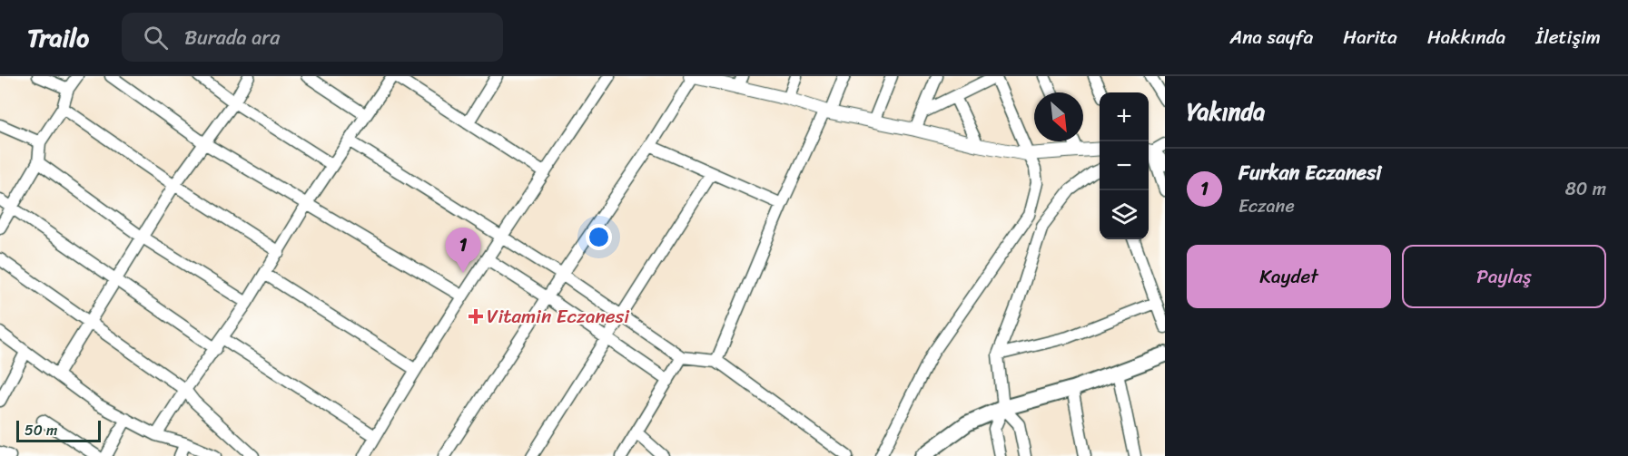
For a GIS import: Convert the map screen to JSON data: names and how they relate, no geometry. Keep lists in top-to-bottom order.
{
  "places": {
    "health": ["Vitamin Eczanesi"]
  },
  "scale_bar": "50 m",
  "north": "bottom right",
  "page": {
    "header": "Trailo",
    "search": "Burada ara",
    "nav": [
      "Ana sayfa",
      "Harita",
      "Hakkında",
      "İletişim"
    ],
    "heading": "Yakında",
    "map_buttons": ["+", "−"],
    "list": [
      {
        "mark": "1",
        "name": "Furkan Eczanesi",
        "note": "Eczane",
        "value": "80 m"
      }
    ],
    "pins": "1",
    "buttons": ["Kaydet", "Paylaş"],
    "scale": "50 m"
  }
}
